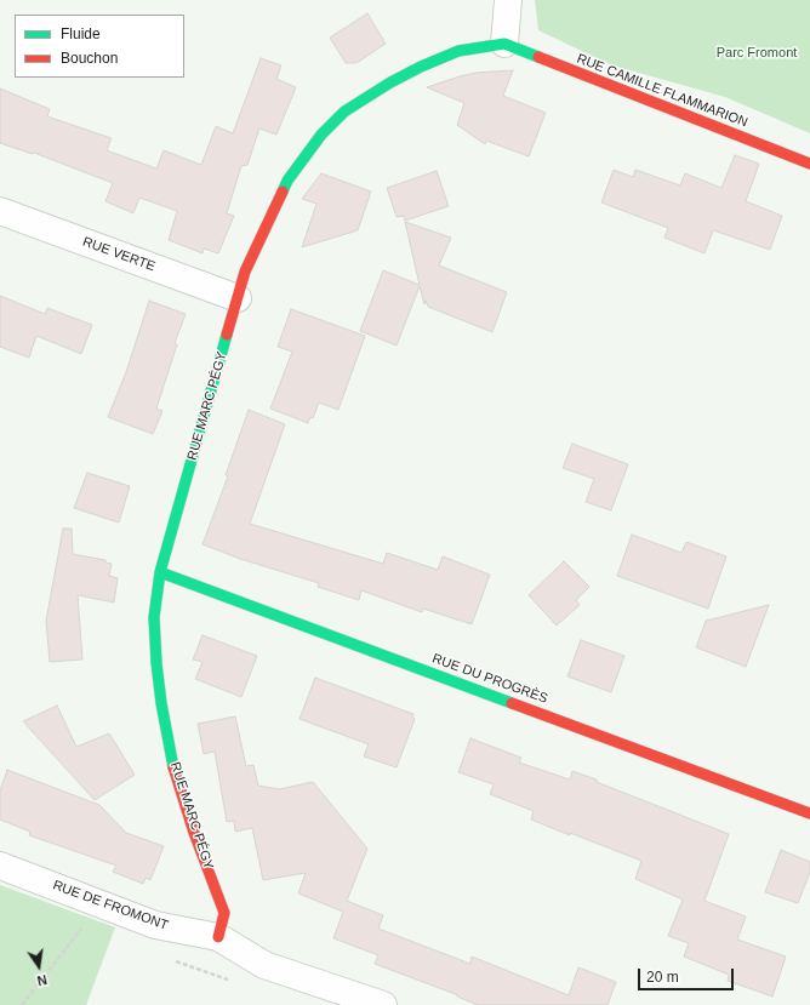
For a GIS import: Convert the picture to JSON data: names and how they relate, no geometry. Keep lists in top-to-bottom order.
{
  "streets": {
    "street": [
      "RUE CAMILLE FLAMMARION",
      "RUE VERTE",
      "RUE MARC PÉGY",
      "RUE DU PROGRÈS",
      "RUE DE FROMONT"
    ]
  },
  "crossings": [
    ["RUE CAMILLE FLAMMARION", "RUE MARC PÉGY"],
    ["RUE VERTE", "RUE MARC PÉGY"],
    ["RUE MARC PÉGY", "RUE DU PROGRÈS"],
    ["RUE MARC PÉGY", "RUE DE FROMONT"]
  ],
  "parks": ["Parc Fromont"],
  "legend": ["Fluide", "Bouchon"],
  "scale_bar": "20 m",
  "north": "bottom"
}
